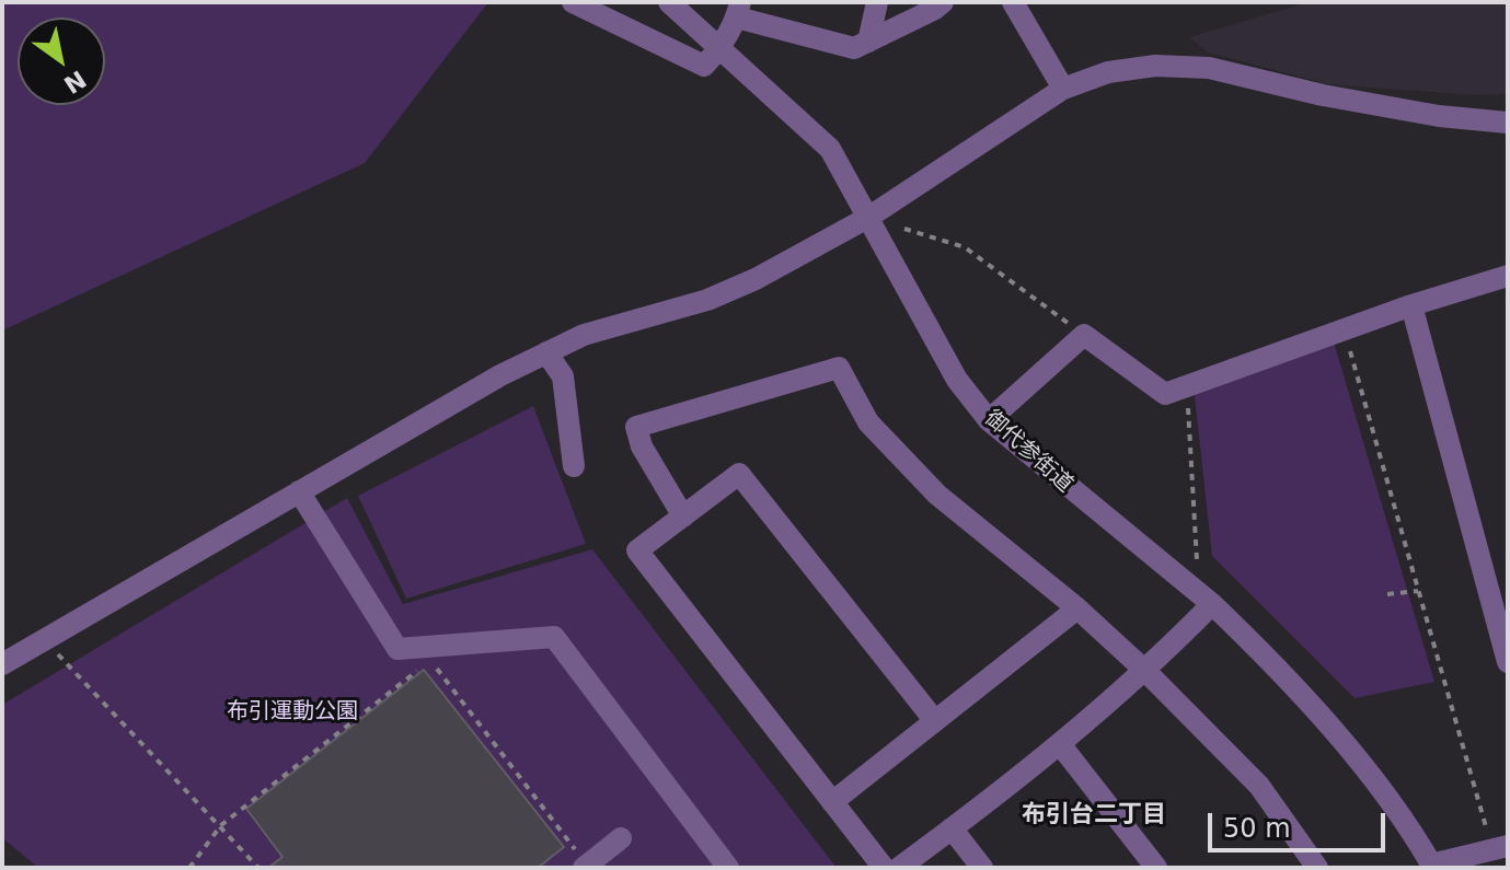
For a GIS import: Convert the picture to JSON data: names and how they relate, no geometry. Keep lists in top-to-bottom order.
{
  "streets": {
    "street": ["御代参街道"]
  },
  "districts": ["布引台二丁目"],
  "parks": ["布引運動公園"],
  "scale_bar": "50 m",
  "north": "bottom right"
}
